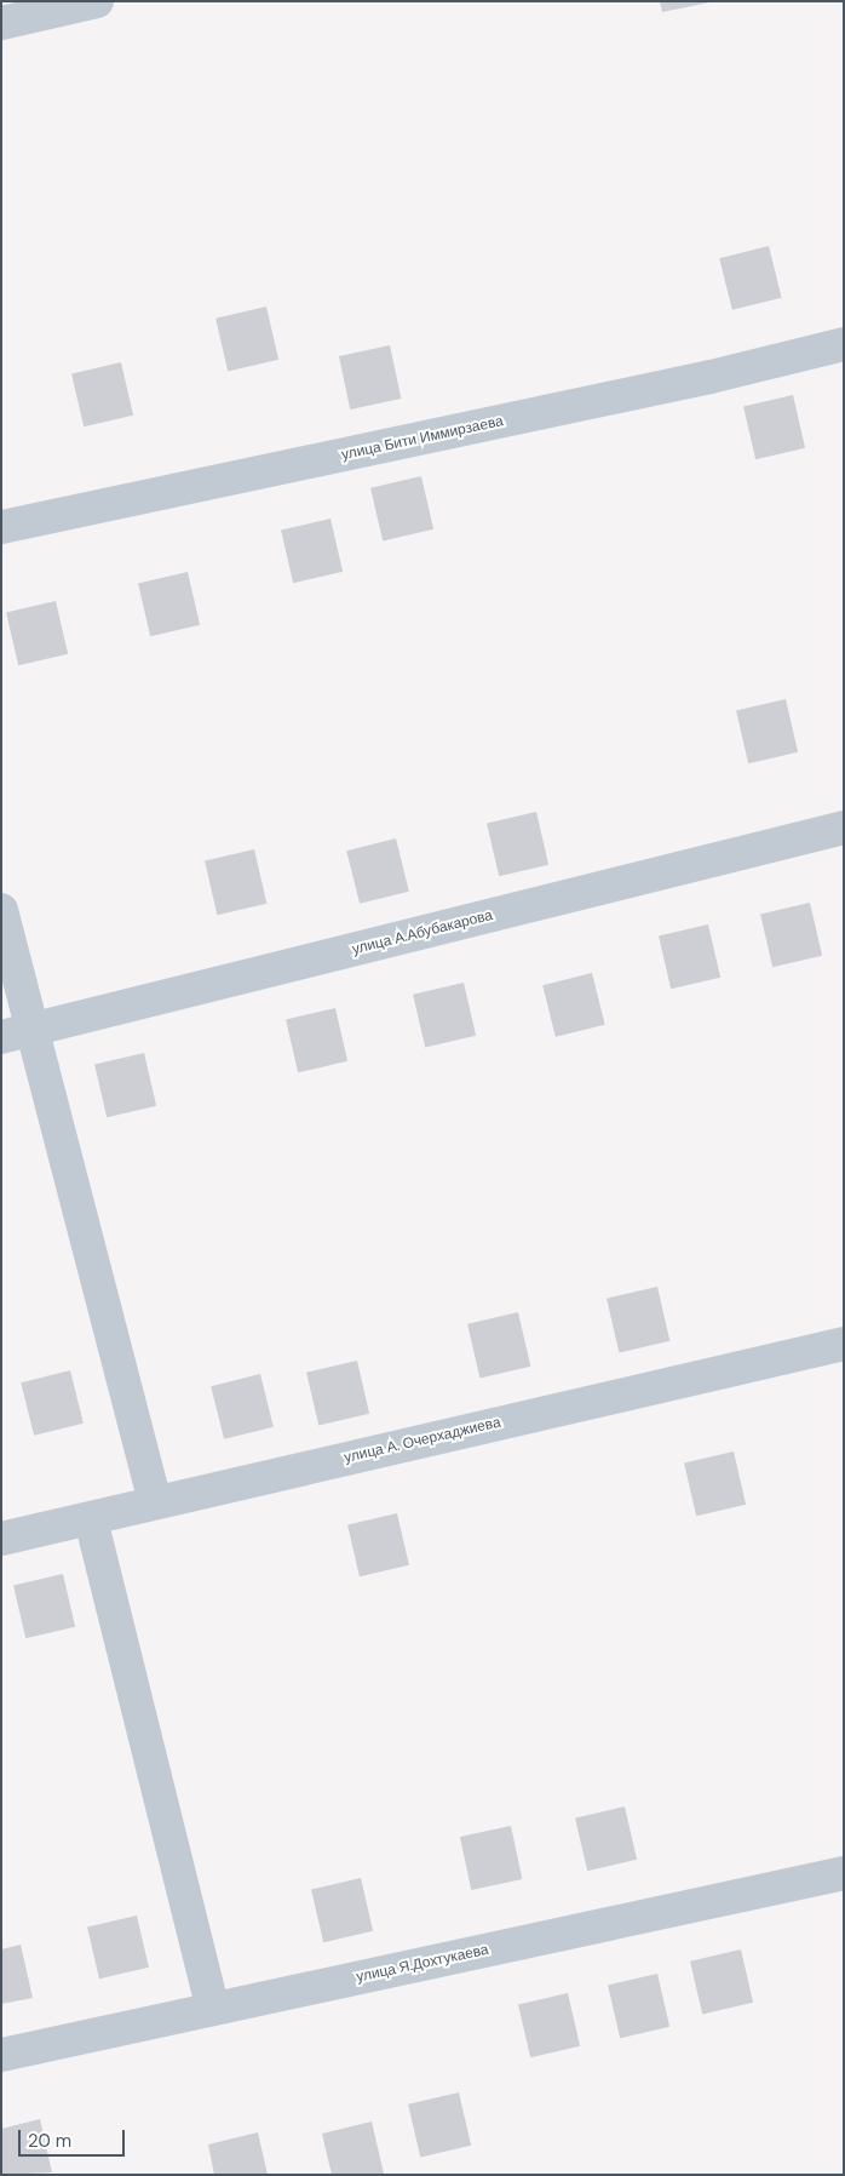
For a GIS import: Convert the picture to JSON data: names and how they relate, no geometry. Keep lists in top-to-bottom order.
{
  "streets": {
    "street": [
      "улица Бити Иммирзаева",
      "улица А.Абубакарова",
      "улица А. Очерхаджиева",
      "улица Я.Дохтукаева"
    ]
  },
  "scale_bar": "20 m"
}
